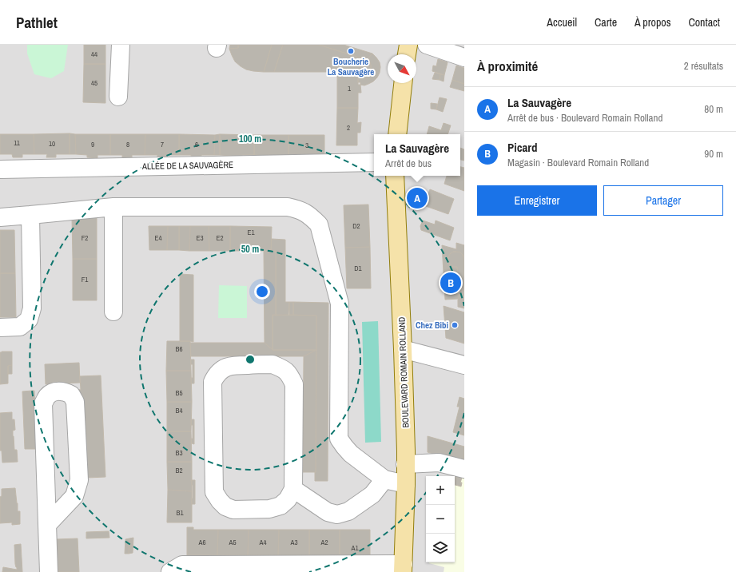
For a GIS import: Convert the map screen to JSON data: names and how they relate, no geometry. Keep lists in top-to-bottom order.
{
  "streets": {
    "main road": ["BOULEVARD ROMAIN ROLLAND"],
    "street": ["ALLÉE DE LA SAUVAGÈRE"]
  },
  "places": ["Boucherie La Sauvagère", "Chez Bibi"],
  "house_numbers": [
    "44",
    "45",
    "1",
    "2",
    "11",
    "10",
    "9",
    "8",
    "7",
    "6",
    "3",
    "D2",
    "E1",
    "F2",
    "E4",
    "E3",
    "E2",
    "D1",
    "F1",
    "B6",
    "B5",
    "B4",
    "B3",
    "B2",
    "B1",
    "A6",
    "A5",
    "A4",
    "A3",
    "A2",
    "A1"
  ],
  "north": "bottom right",
  "page": {
    "header": "Pathlet",
    "nav": [
      "Accueil",
      "Carte",
      "À propos",
      "Contact"
    ],
    "heading": ["À proximité", "2 résultats"],
    "list": [
      {
        "mark": "A",
        "name": "La Sauvagère",
        "note": "Arrêt de bus · Boulevard Romain Rolland",
        "value": "80 m"
      },
      {
        "mark": "B",
        "name": "Picard",
        "note": "Magasin · Boulevard Romain Rolland",
        "value": "90 m"
      }
    ],
    "popup": ["La Sauvagère", "Arrêt de bus"],
    "buttons": ["Enregistrer", "Partager"],
    "pins": ["A", "B"],
    "map_buttons": ["+", "−"]
  },
  "rings": ["100 m", "50 m"]
}
